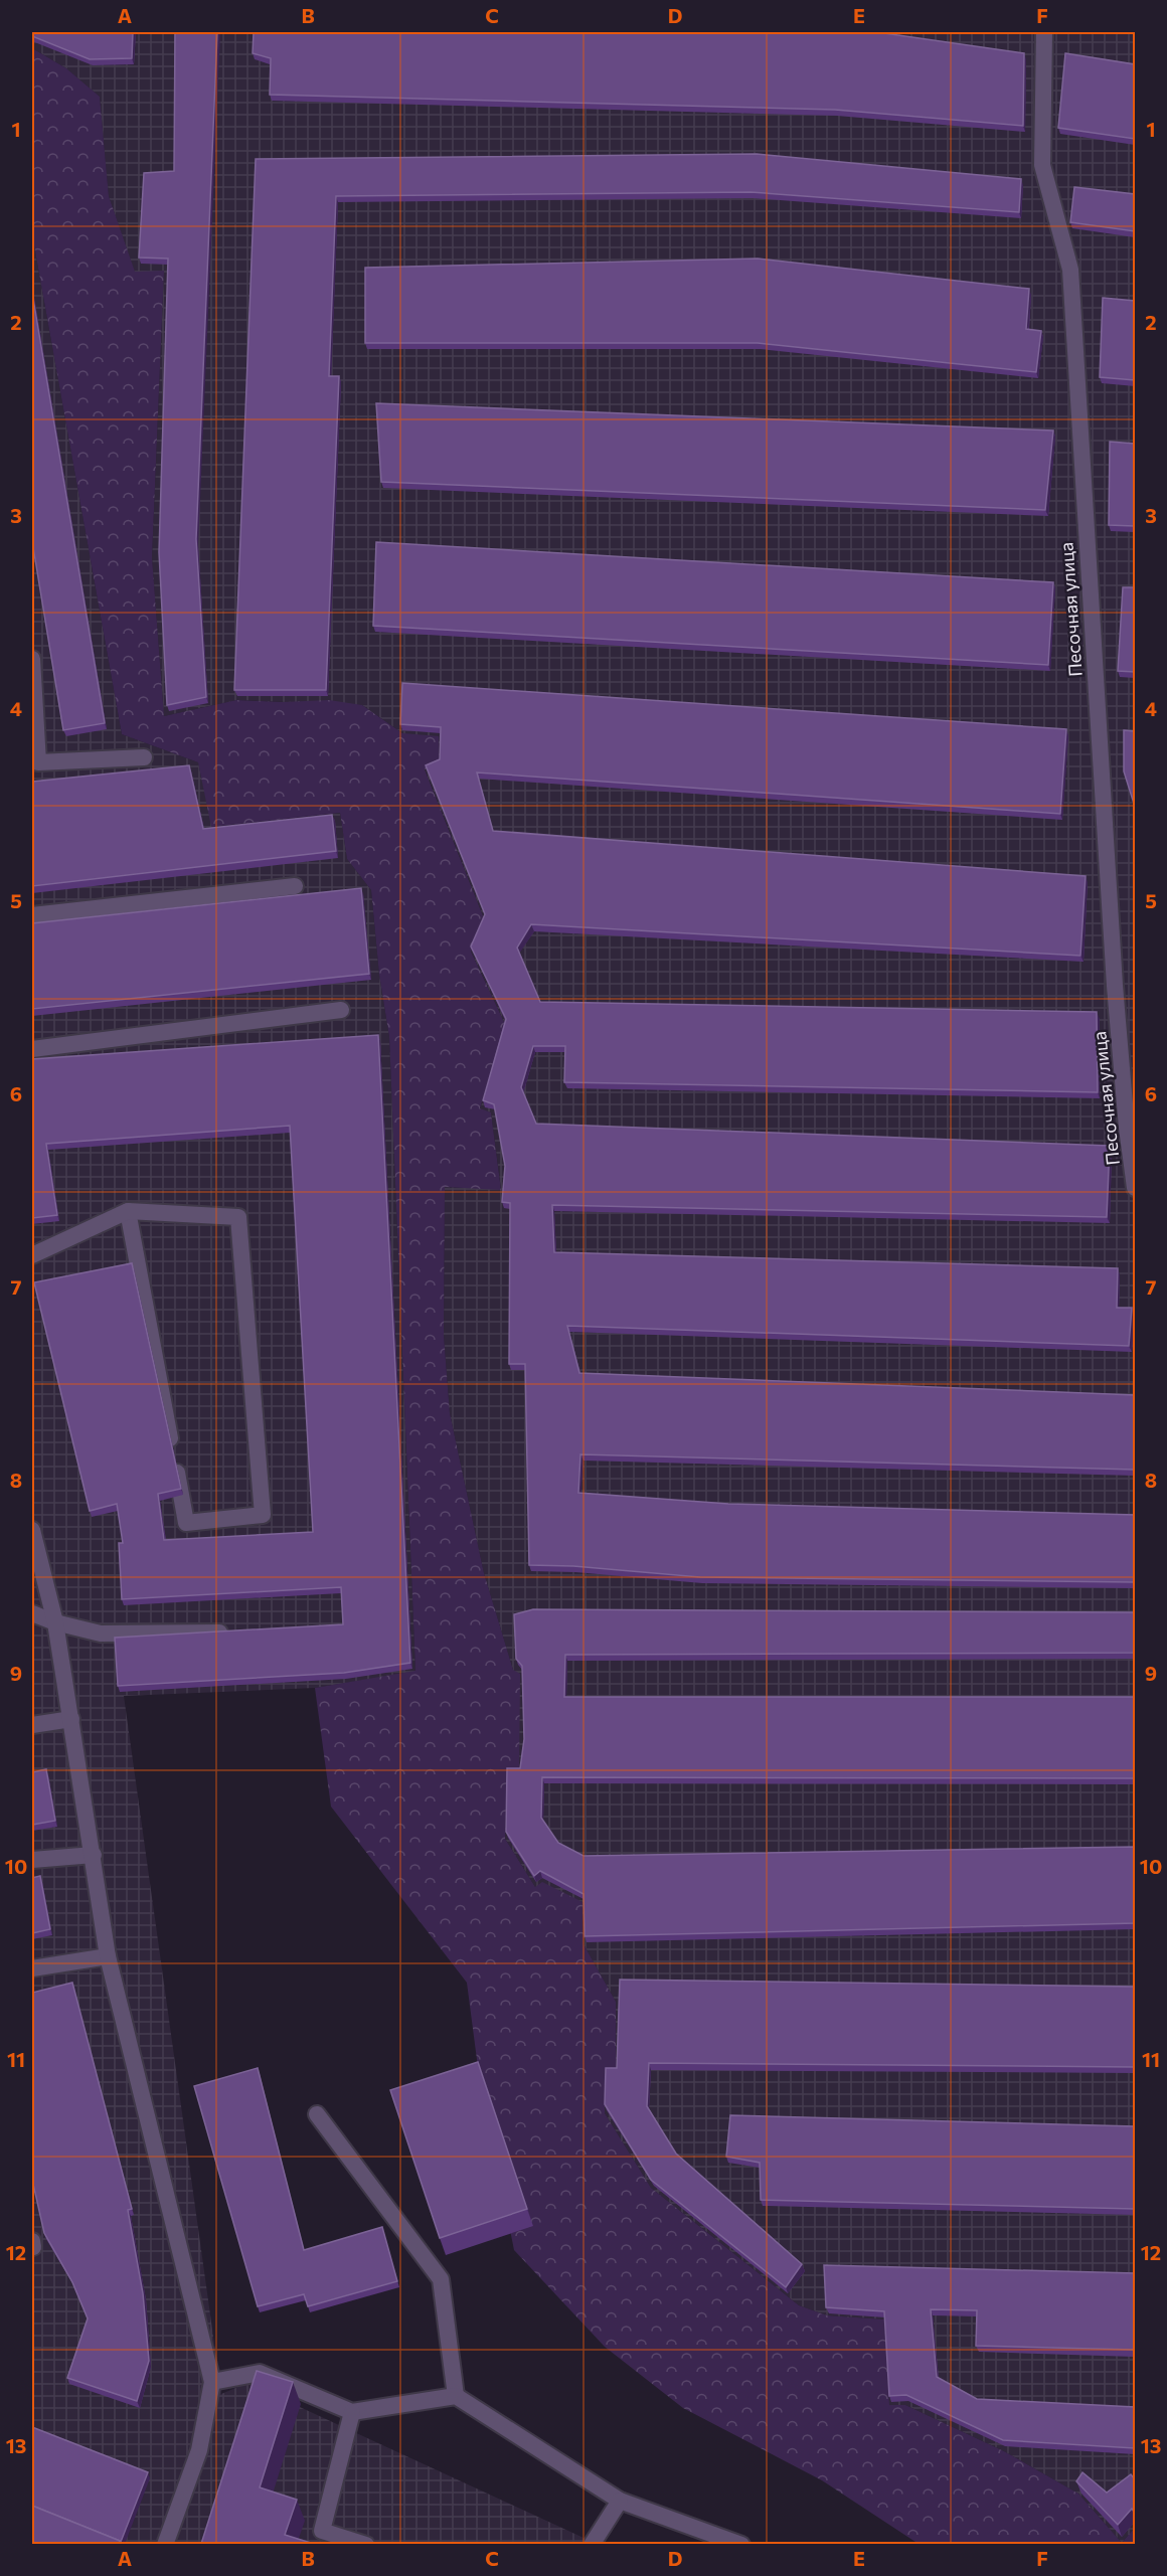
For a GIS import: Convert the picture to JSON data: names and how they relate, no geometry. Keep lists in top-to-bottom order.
{
  "streets": {
    "street": ["Песочная улица"]
  },
  "grid": {
    "columns": [
      "A",
      "B",
      "C",
      "D",
      "E",
      "F"
    ],
    "rows": [
      "1",
      "2",
      "3",
      "4",
      "5",
      "6",
      "7",
      "8",
      "9",
      "10",
      "11",
      "12",
      "13"
    ]
  }
}
